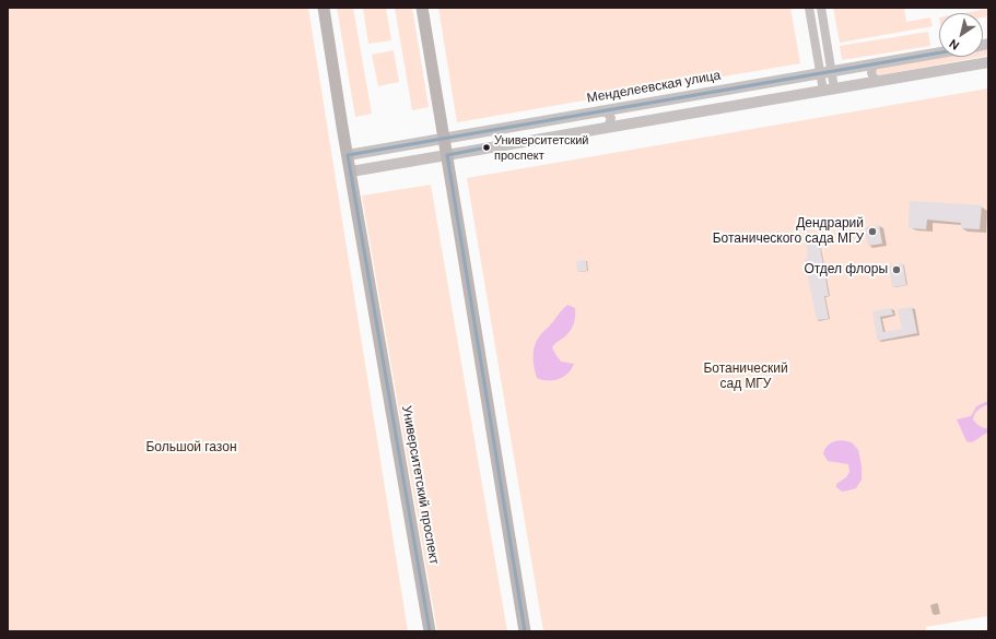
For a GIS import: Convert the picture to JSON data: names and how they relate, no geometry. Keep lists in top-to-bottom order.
{
  "streets": {
    "main road": ["Университетский проспект"],
    "street": ["Менделеевская улица"]
  },
  "crossings": [
    ["Менделеевская улица", "Университетский проспект"]
  ],
  "parks": ["Ботанический сад МГУ", "Большой газон"],
  "places": ["Университетский проспект", "Дендрарий Ботанического сада МГУ", "Отдел флоры"],
  "north": "bottom left"
}
